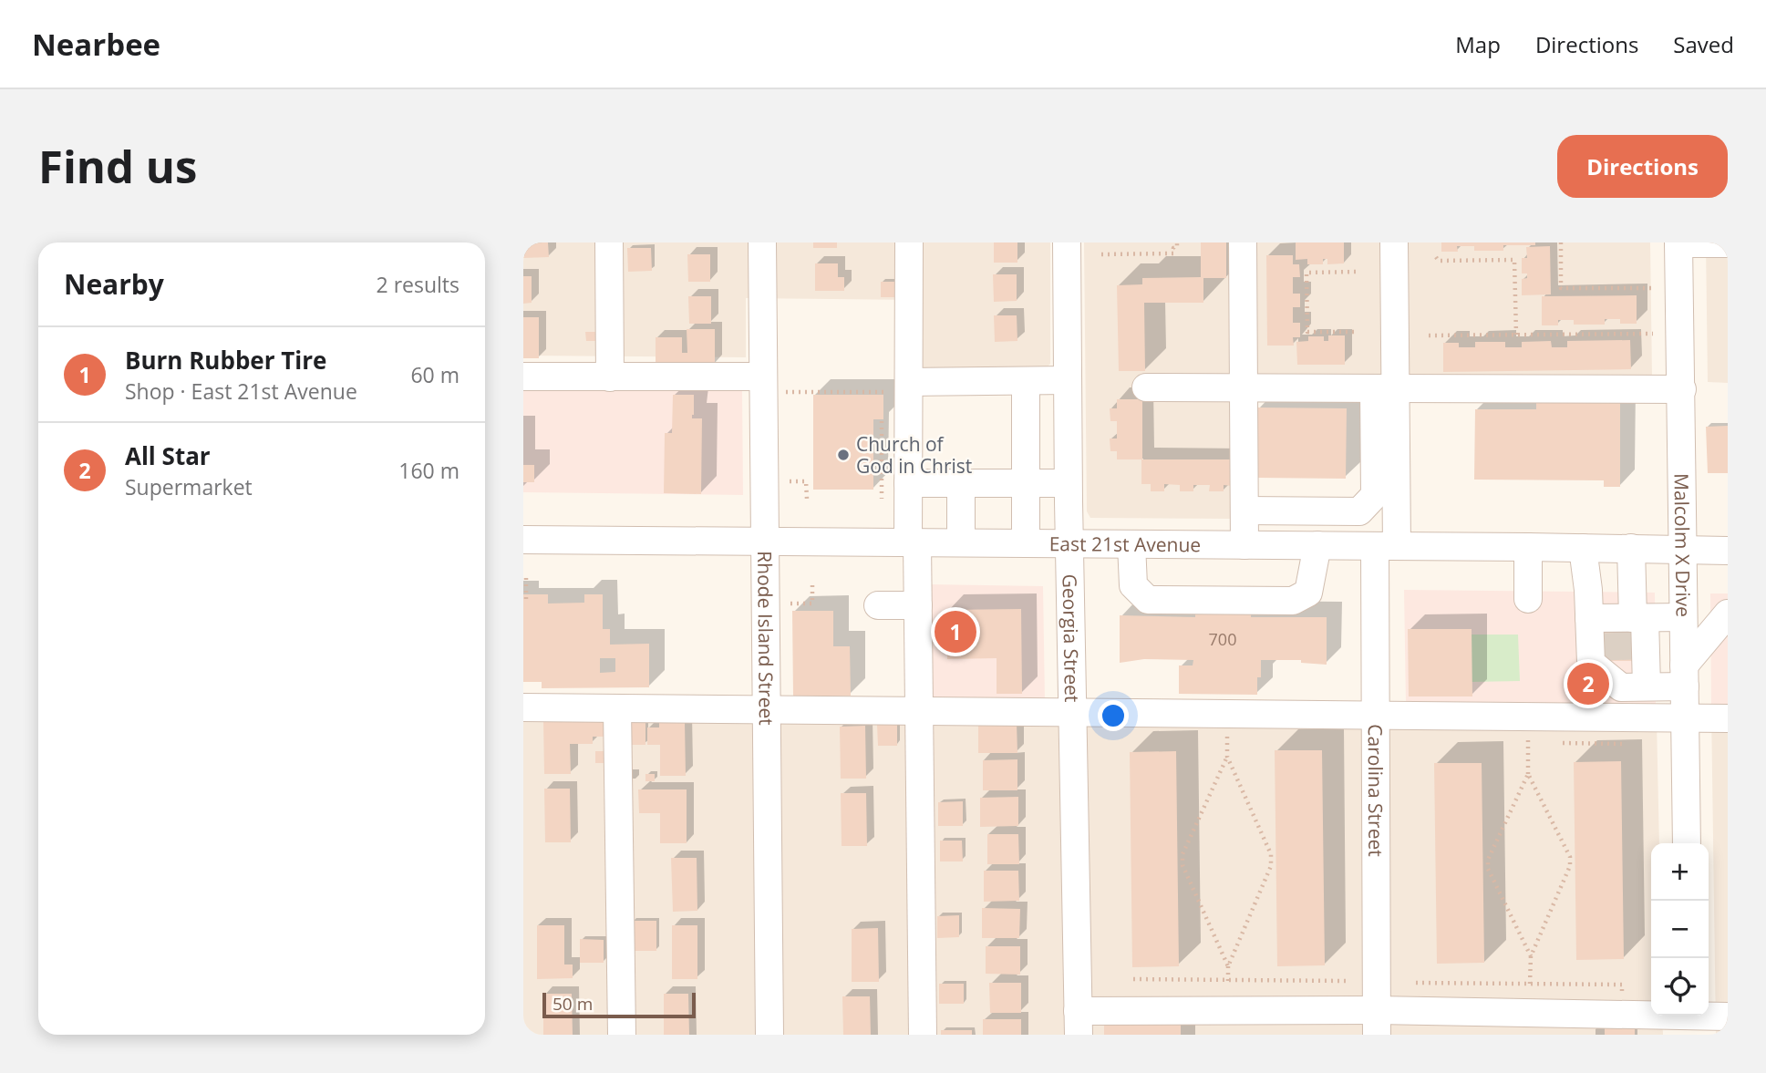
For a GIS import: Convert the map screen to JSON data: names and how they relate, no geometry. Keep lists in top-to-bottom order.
{
  "streets": {
    "street": [
      "East 21st Avenue",
      "Malcolm X Drive",
      "Rhode Island Street",
      "Georgia Street",
      "Carolina Street"
    ]
  },
  "crossings": [
    ["East 21st Avenue", "Malcolm X Drive"],
    ["East 21st Avenue", "Rhode Island Street"],
    ["East 21st Avenue", "Georgia Street"],
    ["East 21st Avenue", "Carolina Street"]
  ],
  "places": ["Church of God in Christ"],
  "house_numbers": ["700"],
  "scale_bar": "50 m",
  "page": {
    "header": "Nearbee",
    "nav": ["Map", "Directions", "Saved"],
    "buttons": "Directions",
    "title": "Find us",
    "heading": ["Nearby", "2 results"],
    "list": [
      {
        "mark": "1",
        "name": "Burn Rubber Tire",
        "note": "Shop · East 21st Avenue",
        "value": "60 m"
      },
      {
        "mark": "2",
        "name": "All Star",
        "note": "Supermarket",
        "value": "160 m"
      }
    ],
    "pins": ["1", "2"],
    "map_buttons": ["+", "−"],
    "scale": "50 m"
  }
}
